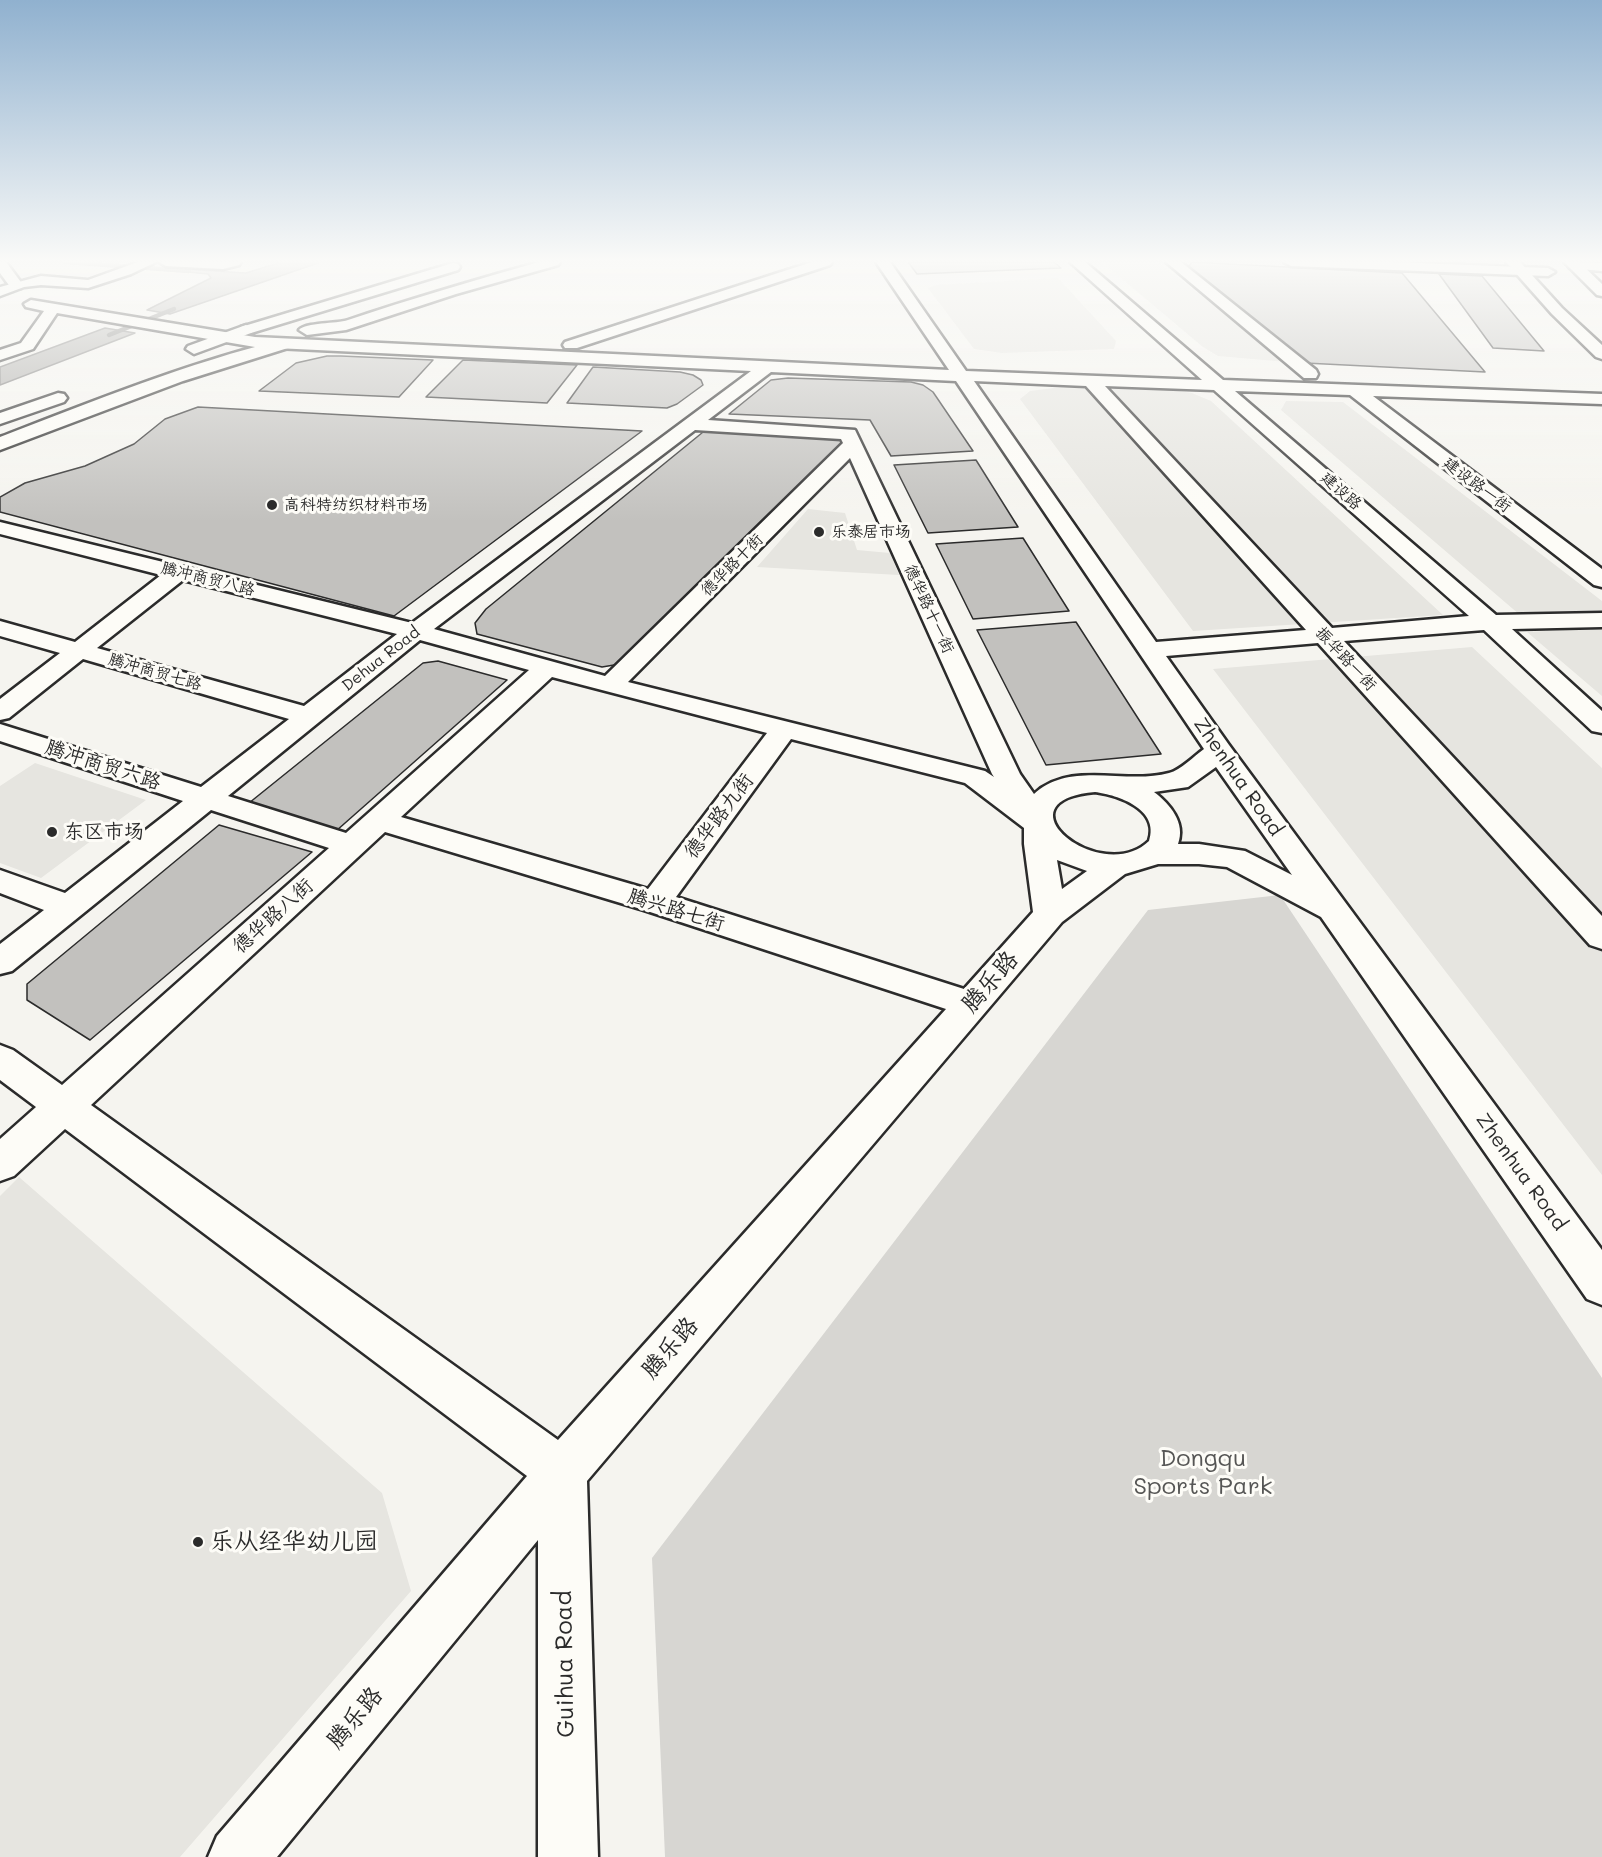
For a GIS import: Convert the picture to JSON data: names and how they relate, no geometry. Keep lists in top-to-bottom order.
{
  "streets": {
    "street": [
      "建设路一街",
      "建设路",
      "德华路十街",
      "腾冲商贸八路",
      "德华路十一街",
      "Dehua Road",
      "振华路一街",
      "腾冲商贸七路",
      "腾冲商贸六路",
      "Zhenhua Road",
      "德华路九街",
      "腾兴路七街",
      "德华路八街",
      "腾乐路",
      "Guihua Road"
    ]
  },
  "crossings": [
    ["德华路十街", "腾冲商贸八路"],
    ["德华路十街", "德华路十一街"],
    ["腾冲商贸八路", "德华路十一街"],
    ["腾冲商贸八路", "Dehua Road"],
    ["腾冲商贸八路", "德华路九街"],
    ["腾冲商贸八路", "德华路八街"],
    ["腾冲商贸八路", "腾乐路"],
    ["德华路十一街", "腾乐路"],
    ["Dehua Road", "腾冲商贸七路"],
    ["Dehua Road", "腾冲商贸六路"],
    ["腾冲商贸六路", "德华路八街"],
    ["德华路九街", "腾兴路七街"],
    ["腾兴路七街", "德华路八街"],
    ["腾兴路七街", "腾乐路"],
    ["腾乐路", "Guihua Road"]
  ],
  "parks": ["Dongqu Sports Park"],
  "places": [
    "高科特纺织材料市场",
    "乐泰居市场",
    "东区市场",
    "乐从经华幼儿园"
  ]
}
